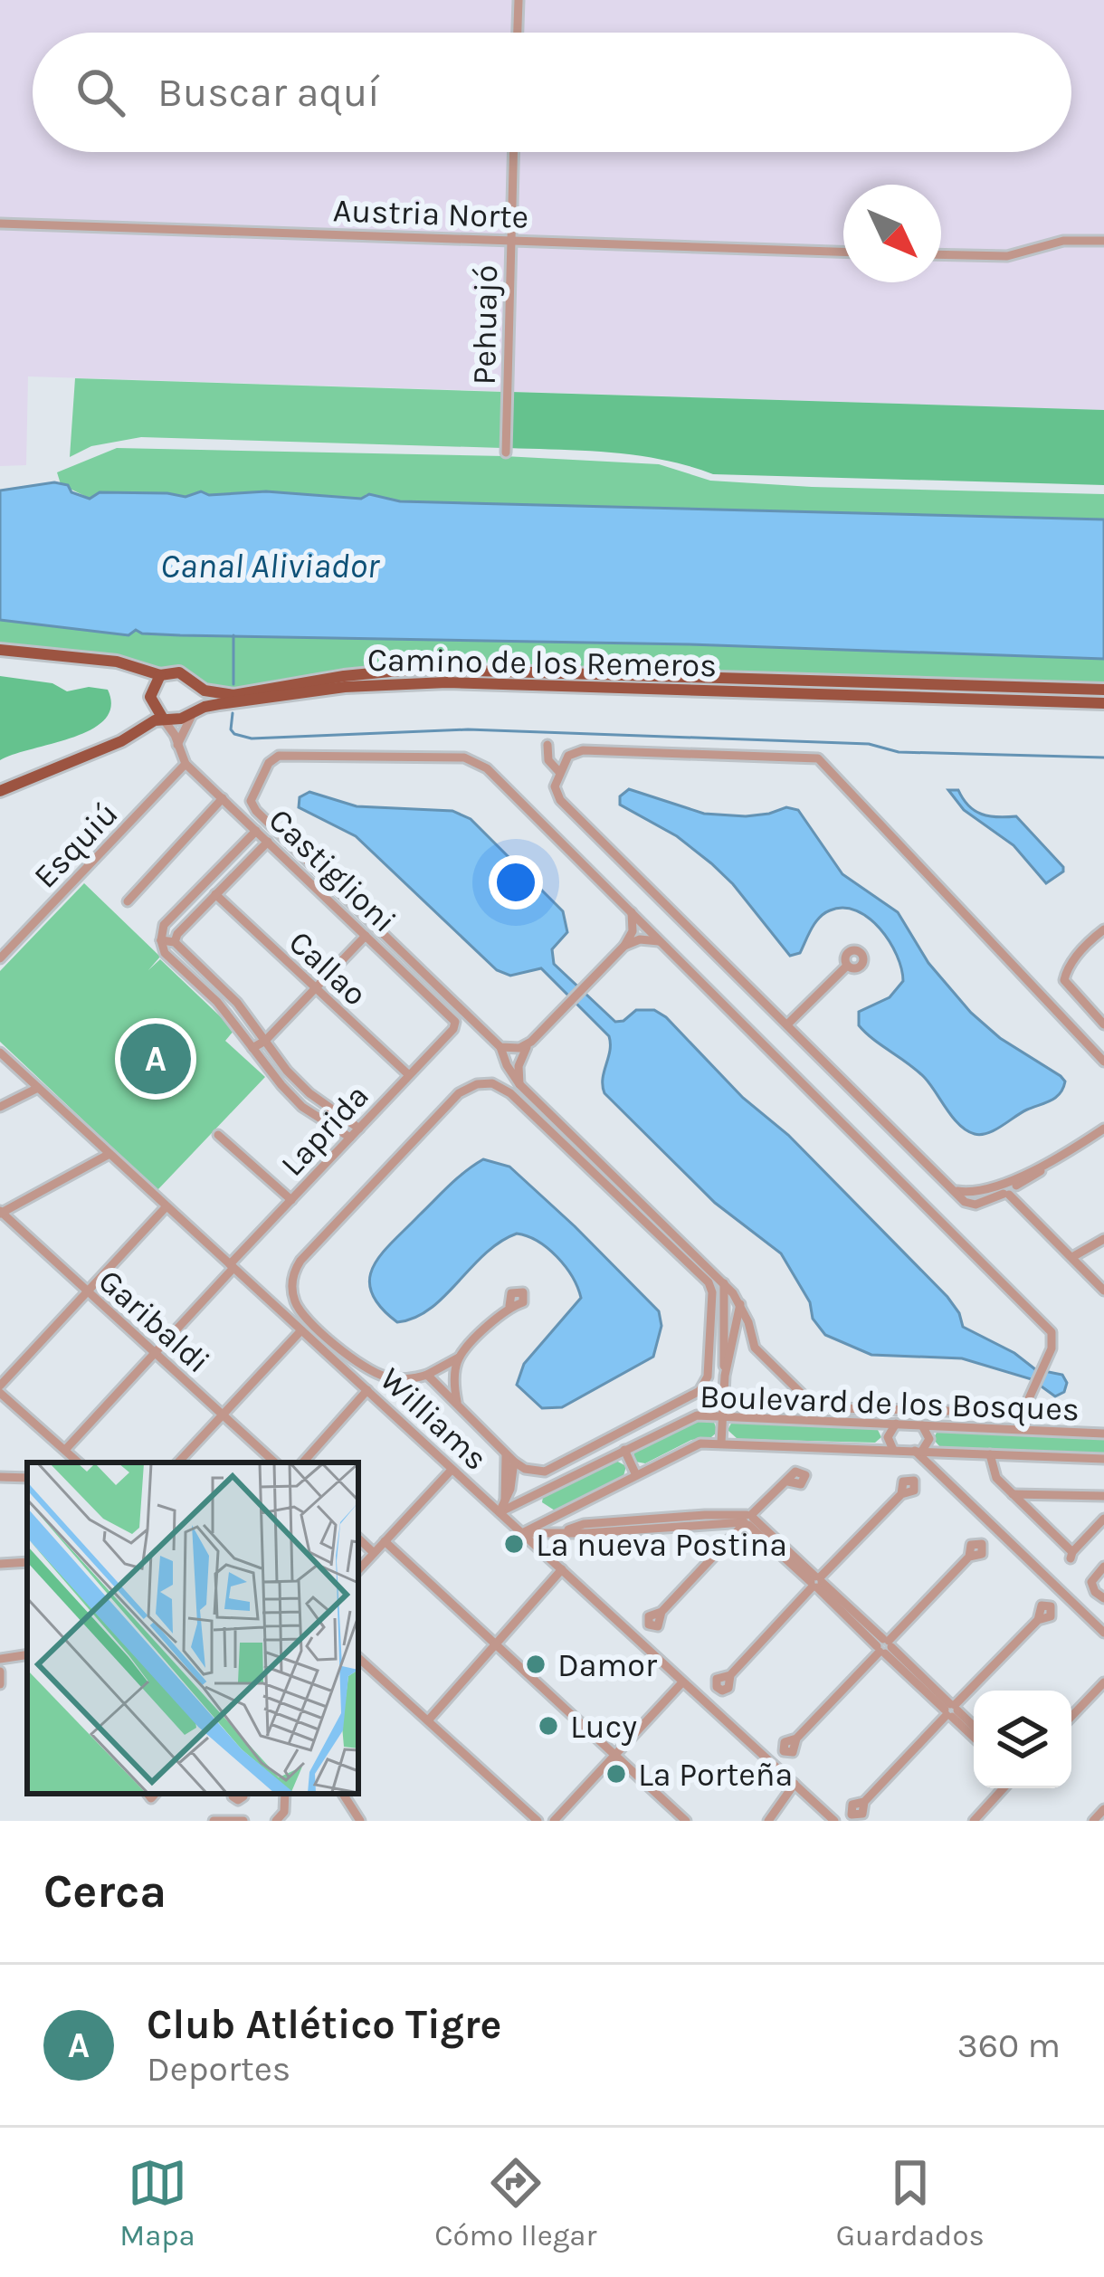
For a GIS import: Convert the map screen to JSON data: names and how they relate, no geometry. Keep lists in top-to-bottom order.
{
  "streets": {
    "main road": ["Camino de los Remeros"],
    "street": [
      "Austria Norte",
      "Pehuajó",
      "Esquiú",
      "Castiglioni",
      "Callao",
      "Laprida",
      "Garibaldi",
      "Boulevard de los Bosques",
      "Williams"
    ]
  },
  "crossings": [
    ["Austria Norte", "Pehuajó"],
    ["Camino de los Remeros", "Castiglioni"],
    ["Esquiú", "Castiglioni"],
    ["Castiglioni", "Laprida"],
    ["Callao", "Laprida"],
    ["Laprida", "Garibaldi"],
    ["Laprida", "Williams"],
    ["Boulevard de los Bosques", "Williams"]
  ],
  "water": ["Canal Aliviador"],
  "places": [
    "La nueva Postina",
    "Damor",
    "Lucy",
    "La Porteña"
  ],
  "north": "bottom right",
  "page": {
    "search": "Buscar aquí",
    "pins": "A",
    "heading": "Cerca",
    "list": [
      {
        "mark": "A",
        "name": "Club Atlético Tigre",
        "note": "Deportes",
        "value": "360 m"
      }
    ],
    "nav": ["Mapa", "Cómo llegar", "Guardados"]
  }
}
